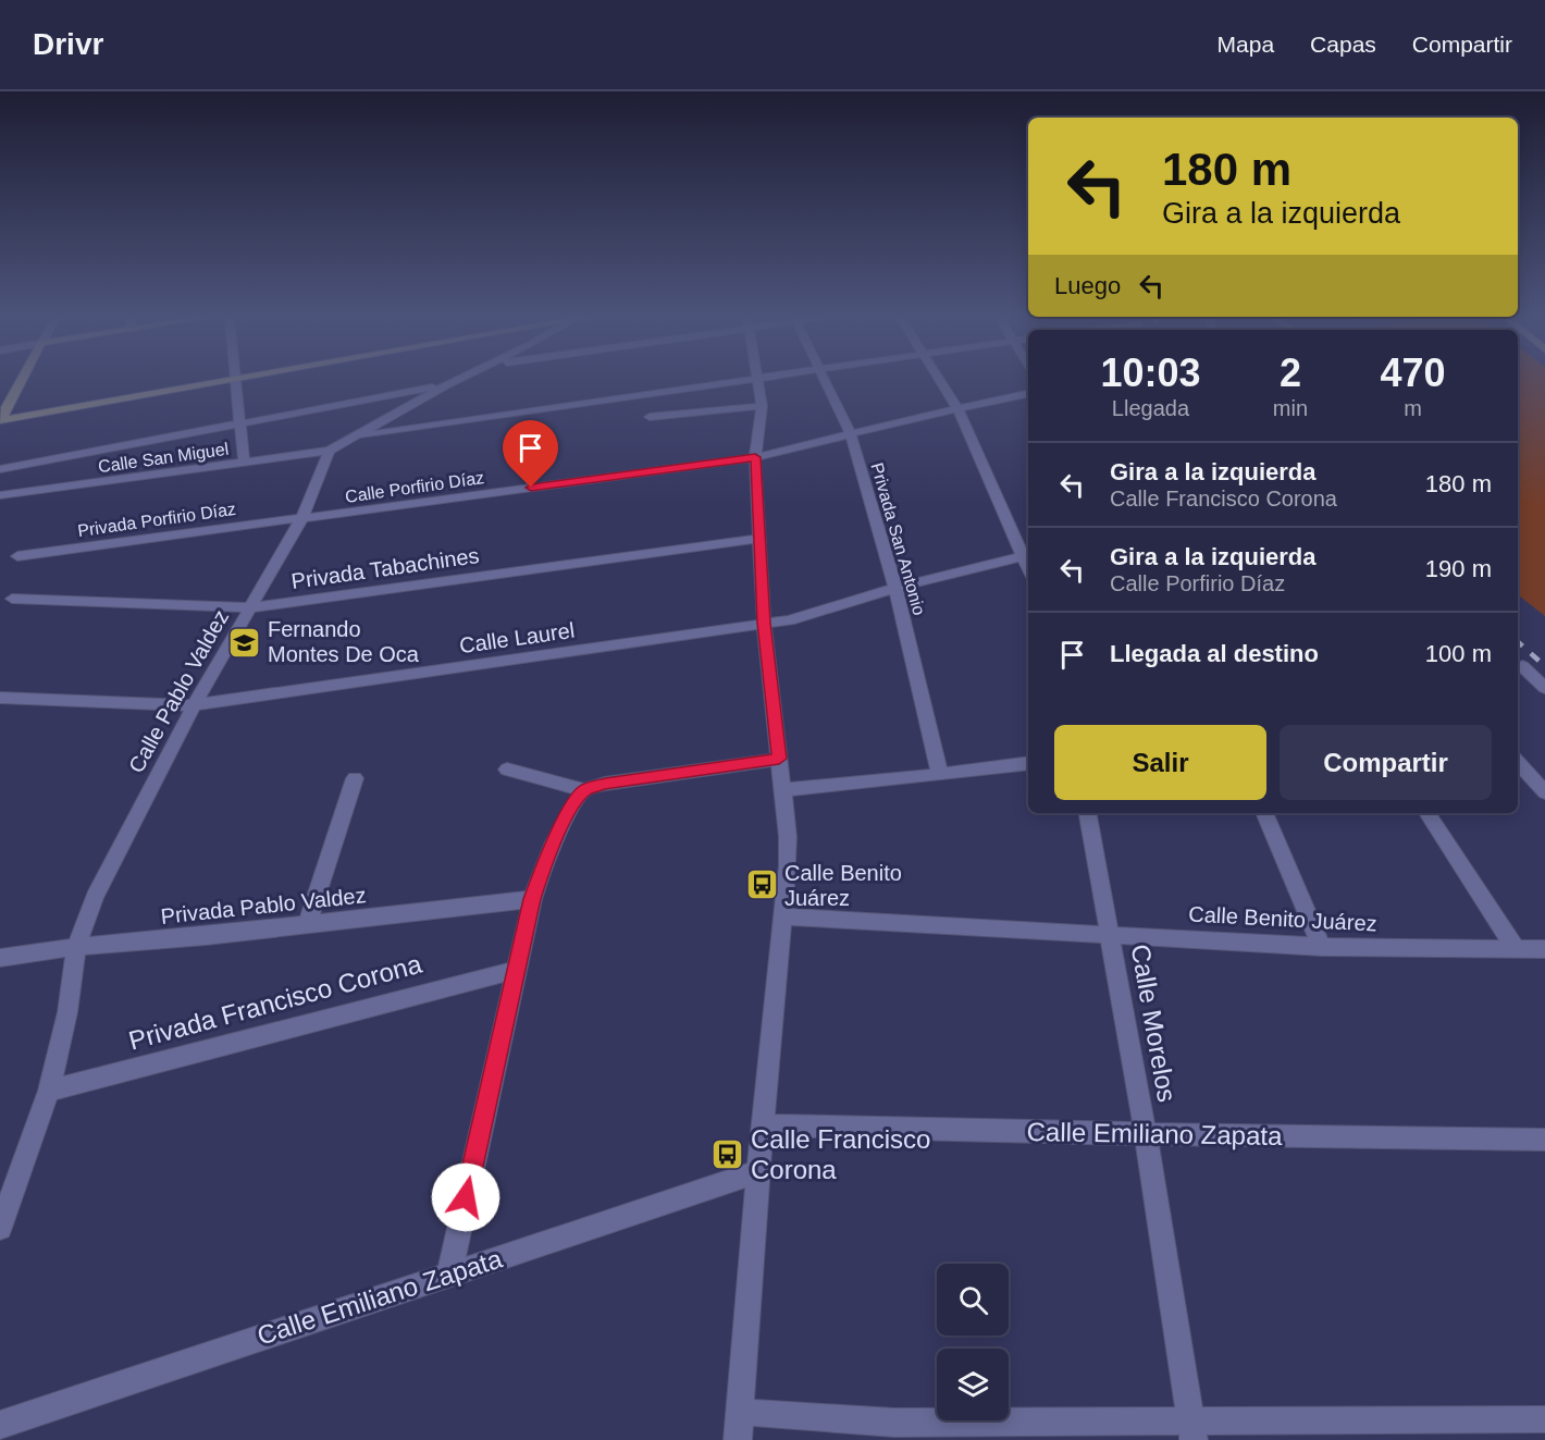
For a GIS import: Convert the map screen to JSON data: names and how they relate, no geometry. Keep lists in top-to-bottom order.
{
  "streets": {
    "street": [
      "Calle San Miguel",
      "Calle Porfirio Díaz",
      "Privada Porfirio Díaz",
      "Privada San Antonio",
      "Privada Tabachines",
      "Calle Laurel",
      "Calle Pablo Valdez",
      "Privada Pablo Valdez",
      "Calle Benito Juárez",
      "Privada Francisco Corona",
      "Calle Morelos",
      "Calle Emiliano Zapata"
    ]
  },
  "crossings": [
    ["Calle San Miguel", "Calle Pablo Valdez"],
    ["Calle Porfirio Díaz", "Privada Porfirio Díaz"],
    ["Calle Porfirio Díaz", "Privada San Antonio"],
    ["Calle Porfirio Díaz", "Calle Pablo Valdez"],
    ["Privada Porfirio Díaz", "Calle Pablo Valdez"],
    ["Privada San Antonio", "Calle Laurel"],
    ["Privada Tabachines", "Calle Pablo Valdez"],
    ["Calle Laurel", "Calle Pablo Valdez"],
    ["Calle Pablo Valdez", "Privada Pablo Valdez"],
    ["Calle Pablo Valdez", "Privada Francisco Corona"],
    ["Calle Benito Juárez", "Calle Morelos"],
    ["Calle Morelos", "Calle Emiliano Zapata"]
  ],
  "places": {
    "school or university": ["Fernando Montes De Oca"],
    "bus stop": ["Calle Benito Juárez", "Calle Francisco Corona"]
  },
  "page": {
    "header": "Drivr",
    "nav": ["Mapa", "Capas", "Compartir"],
    "turn": ["180 m", "Gira a la izquierda"],
    "then": "Luego",
    "eta": [
      "10:03",
      "Llegada",
      "2",
      "min",
      "470",
      "m"
    ],
    "list": [
      {
        "name": "Gira a la izquierda",
        "note": "Calle Francisco Corona",
        "value": "180 m"
      },
      {
        "name": "Gira a la izquierda",
        "note": "Calle Porfirio Díaz",
        "value": "190 m"
      },
      {
        "name": "Llegada al destino",
        "value": "100 m"
      }
    ],
    "buttons": ["Salir", "Compartir"]
  }
}
